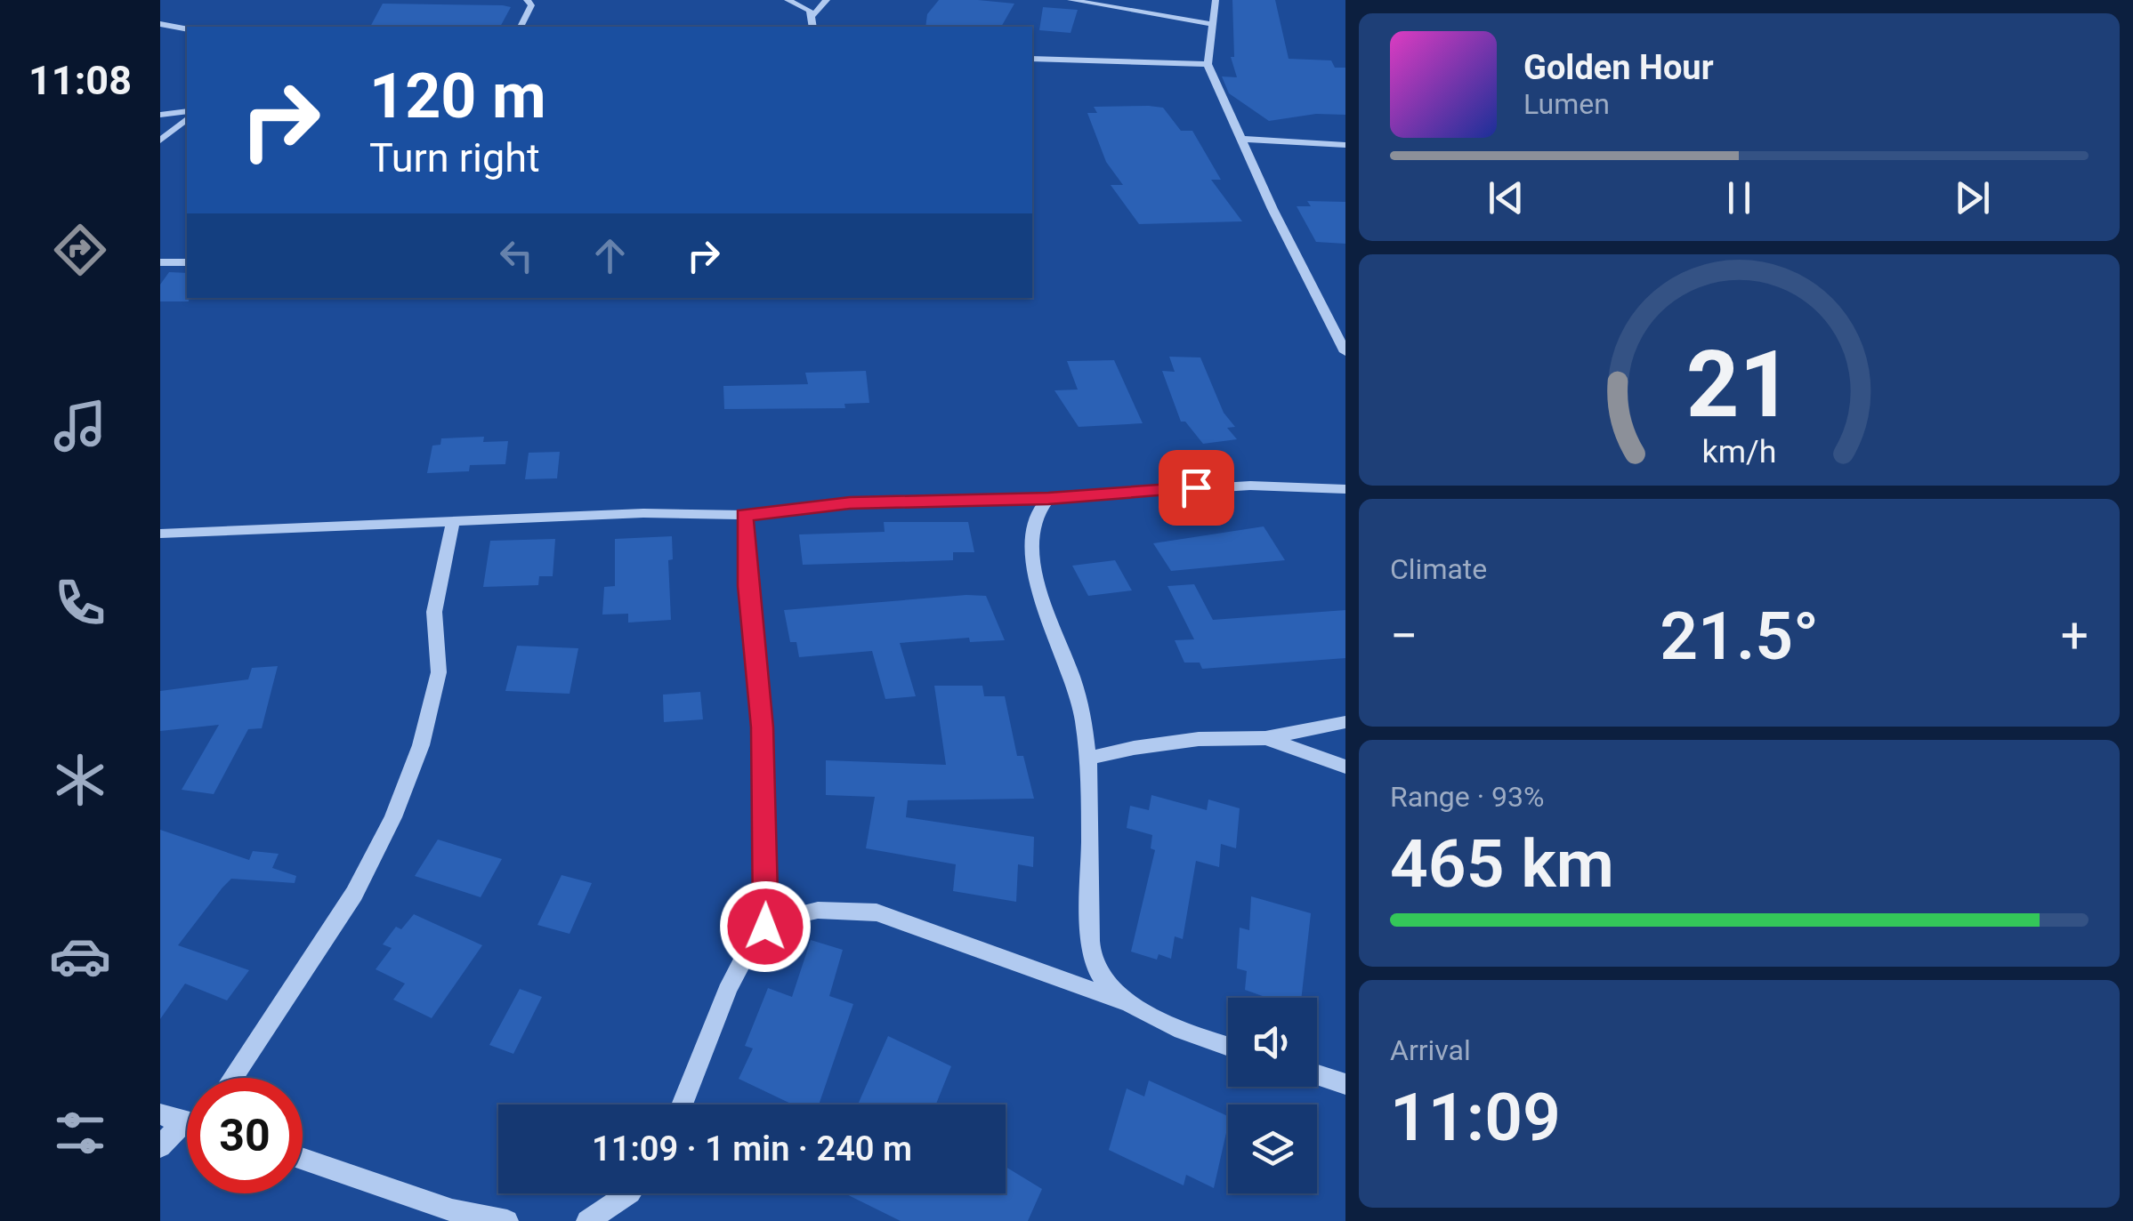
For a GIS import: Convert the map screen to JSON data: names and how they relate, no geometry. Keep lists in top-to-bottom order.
{
  "page": {
    "tabs": "11:08",
    "turn": ["120 m", "Turn right"],
    "song": ["Golden Hour", "Lumen"],
    "tile": [
      "Climate",
      ["Range · 93%", "465 km"],
      ["Arrival", "11:09"]
    ],
    "heat": ["−", "21.5°", "+"],
    "limit": "30",
    "trip": "11:09 · 1 min · 240 m",
    "gauge": ["21", "km/h"]
  }
}
